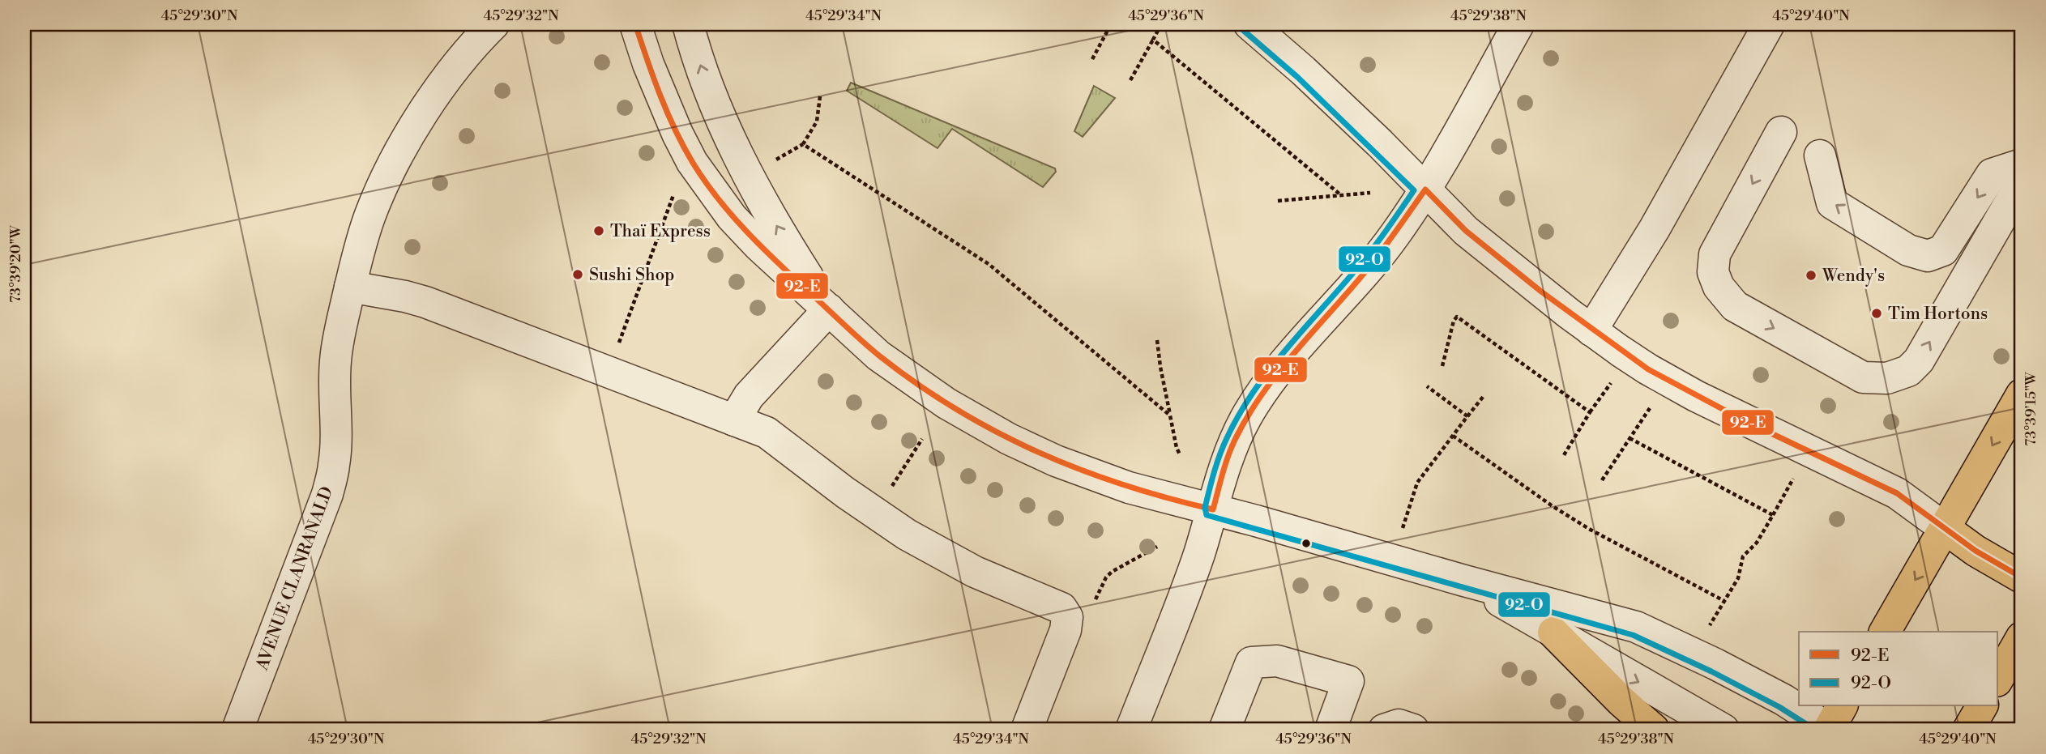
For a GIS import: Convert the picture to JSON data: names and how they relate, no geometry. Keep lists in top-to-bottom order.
{
  "streets": {
    "street": ["AVENUE CLANRANALD"]
  },
  "places": [
    "Thaï Express",
    "Sushi Shop",
    "Wendy's",
    "Tim Hortons"
  ],
  "lines": ["transit line 92-E", "transit line 92-O"],
  "legend": ["92-E", "92-O"],
  "coordinates": [
    "45°29'30\"N",
    "45°29'32\"N",
    "45°29'34\"N",
    "45°29'36\"N",
    "45°29'38\"N",
    "45°29'40\"N",
    "73°39'20\"W",
    "73°39'15\"W"
  ]
}
